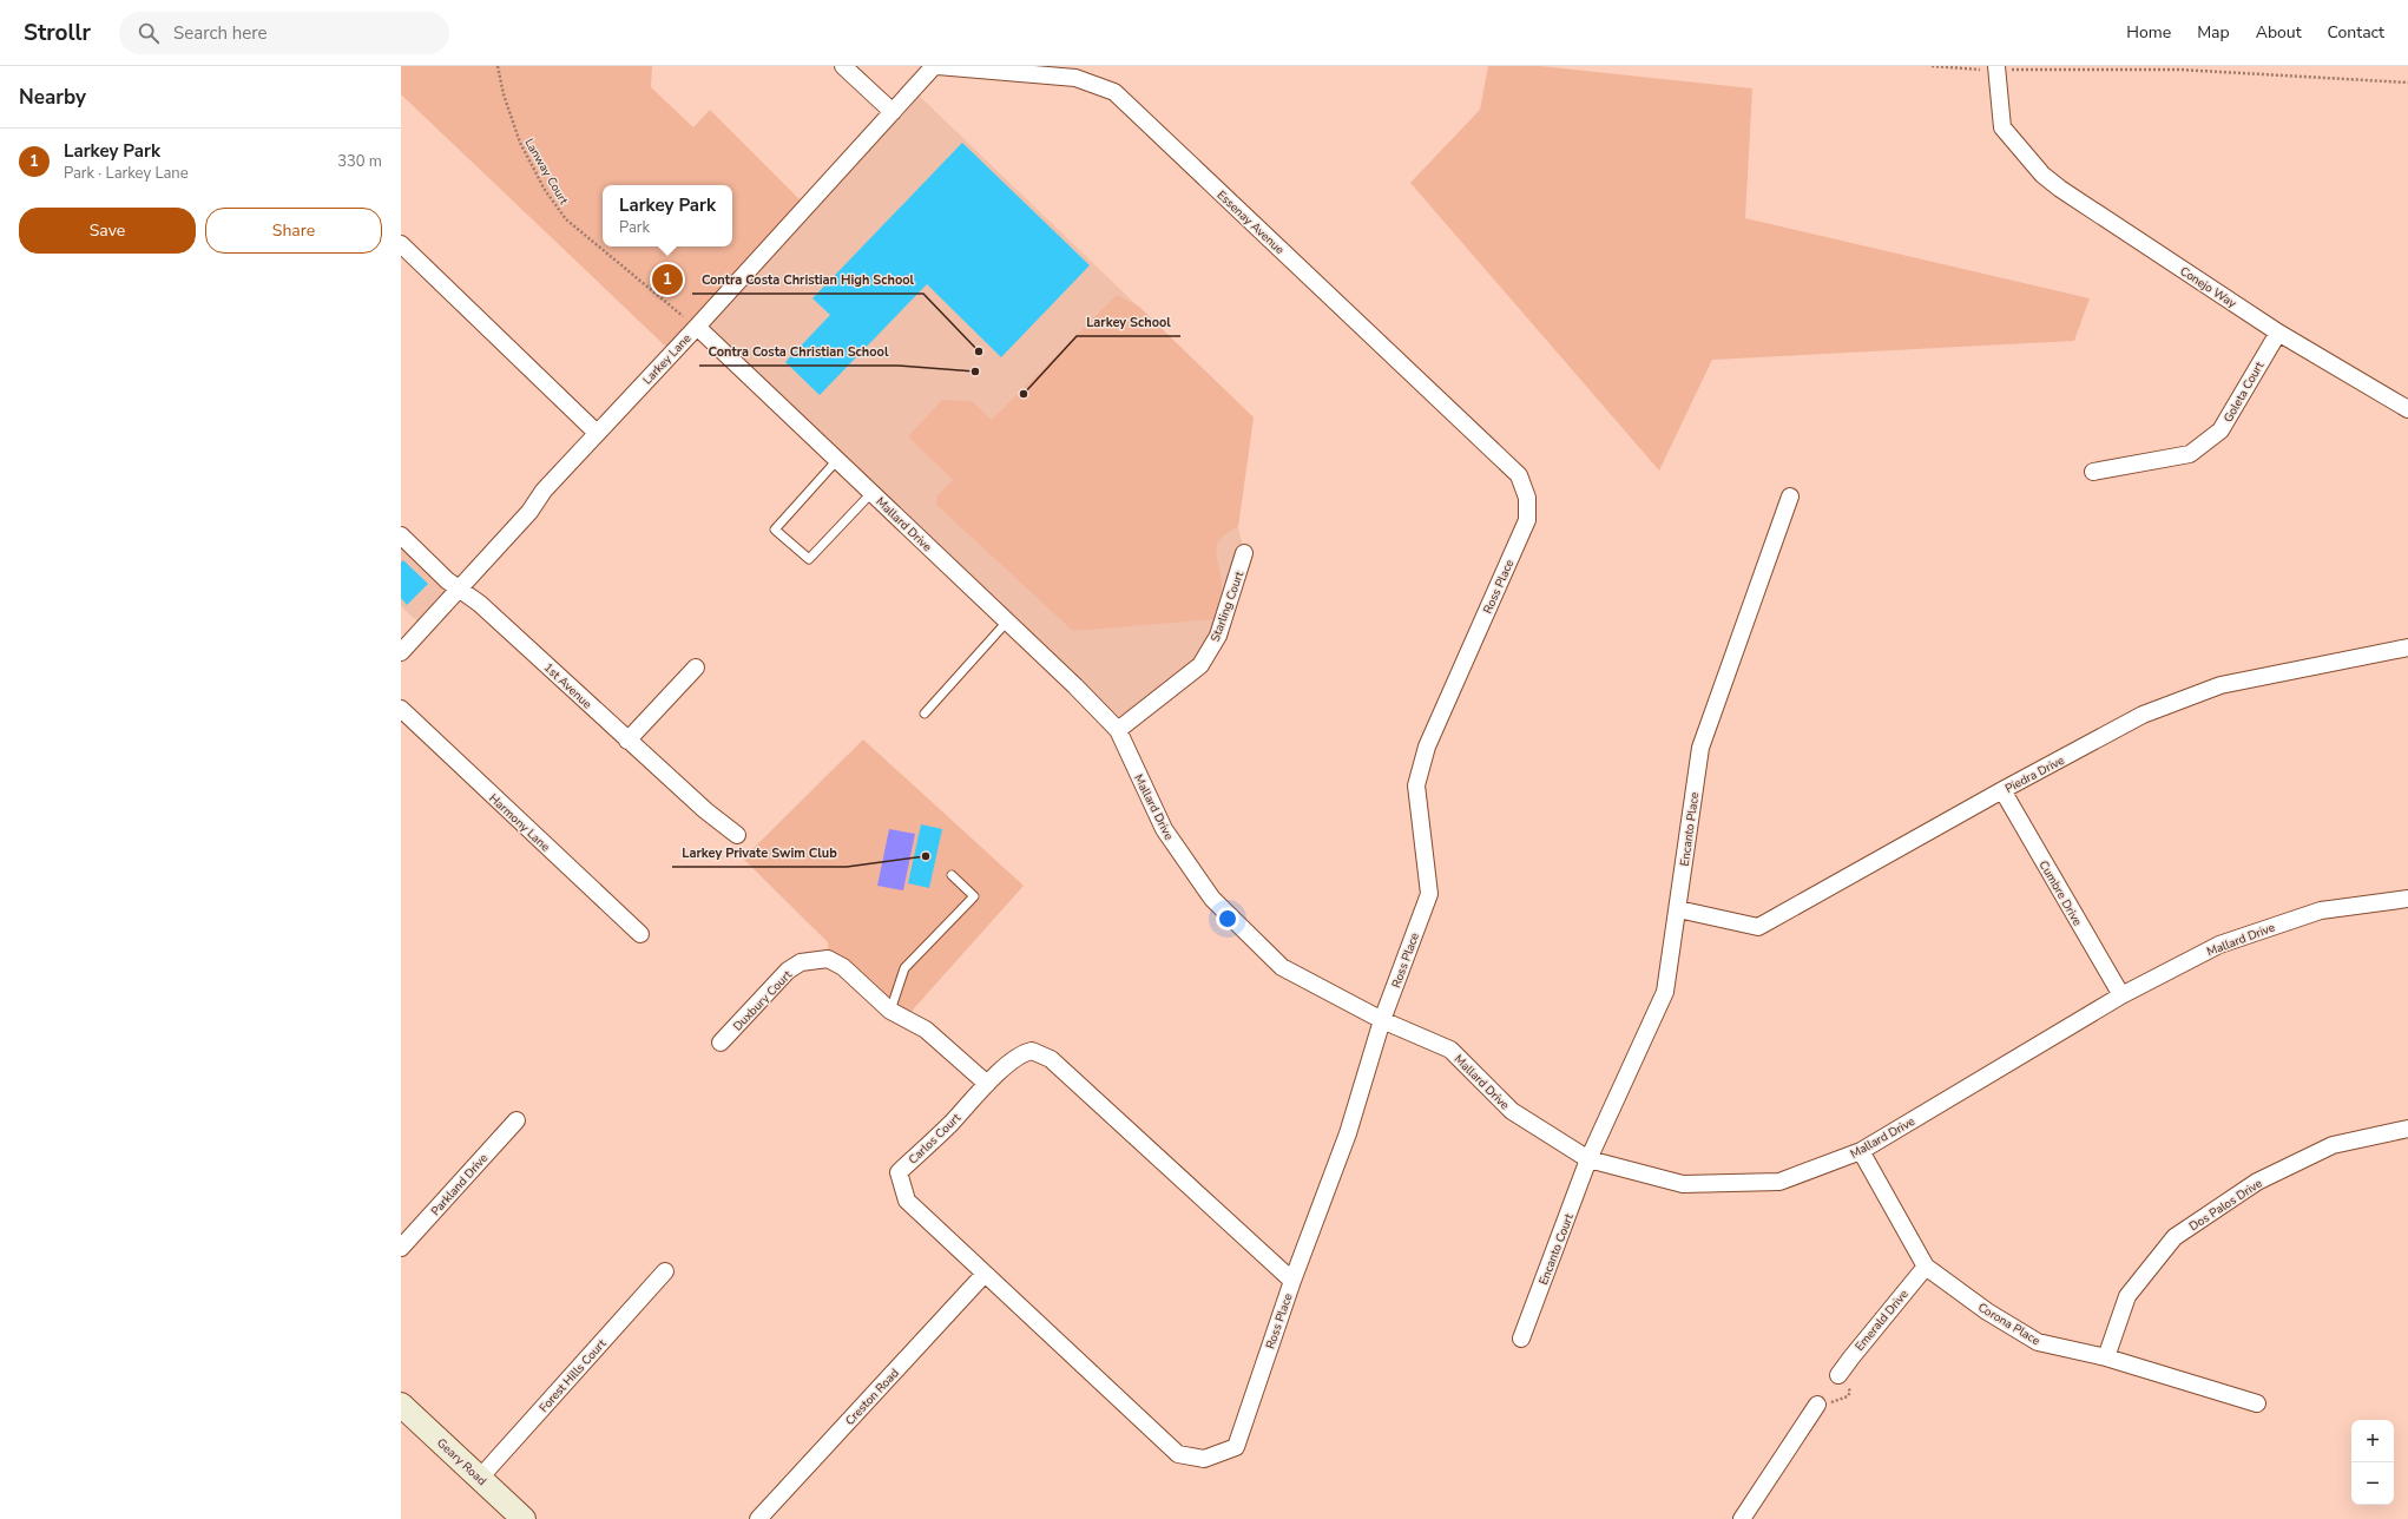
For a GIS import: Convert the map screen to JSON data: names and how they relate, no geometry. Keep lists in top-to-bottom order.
{
  "streets": {
    "main road": ["Geary Road"],
    "street": [
      "Essenay Avenue",
      "Conejo Way",
      "Larkey Lane",
      "Goleta Court",
      "Mallard Drive",
      "Ross Place",
      "Starling Court",
      "1st Avenue",
      "Piedra Drive",
      "Harmony Lane",
      "Encanto Place",
      "Cumbre Drive",
      "Duxbury Court",
      "Carlos Court",
      "Parkland Drive",
      "Dos Palos Drive",
      "Encanto Court",
      "Emerald Drive",
      "Corona Place",
      "Forest Hills Court",
      "Creston Road"
    ],
    "path": ["Lanway Court"]
  },
  "crossings": [
    ["Essenay Avenue", "Ross Place"],
    ["Conejo Way", "Goleta Court"],
    ["Larkey Lane", "Mallard Drive"],
    ["Larkey Lane", "1st Avenue"],
    ["Mallard Drive", "Ross Place"],
    ["Mallard Drive", "Starling Court"],
    ["Mallard Drive", "Encanto Place"],
    ["Mallard Drive", "Cumbre Drive"],
    ["Mallard Drive", "Encanto Court"],
    ["Mallard Drive", "Corona Place"],
    ["Ross Place", "Carlos Court"],
    ["Piedra Drive", "Encanto Place"],
    ["Piedra Drive", "Cumbre Drive"],
    ["Encanto Place", "Encanto Court"],
    ["Duxbury Court", "Carlos Court"],
    ["Carlos Court", "Creston Road"],
    ["Dos Palos Drive", "Corona Place"],
    ["Emerald Drive", "Corona Place"],
    ["Forest Hills Court", "Geary Road"]
  ],
  "places": [
    "Contra Costa Christian High School",
    "Contra Costa Christian School",
    "Larkey School",
    "Larkey Private Swim Club"
  ],
  "page": {
    "header": "Strollr",
    "search": "Search here",
    "nav": [
      "Home",
      "Map",
      "About",
      "Contact"
    ],
    "heading": "Nearby",
    "list": [
      {
        "mark": "1",
        "name": "Larkey Park",
        "note": "Park · Larkey Lane",
        "value": "330 m"
      }
    ],
    "popup": ["Larkey Park", "Park"],
    "buttons": ["Save", "Share"],
    "pins": "1",
    "map_buttons": ["+", "−"]
  }
}
